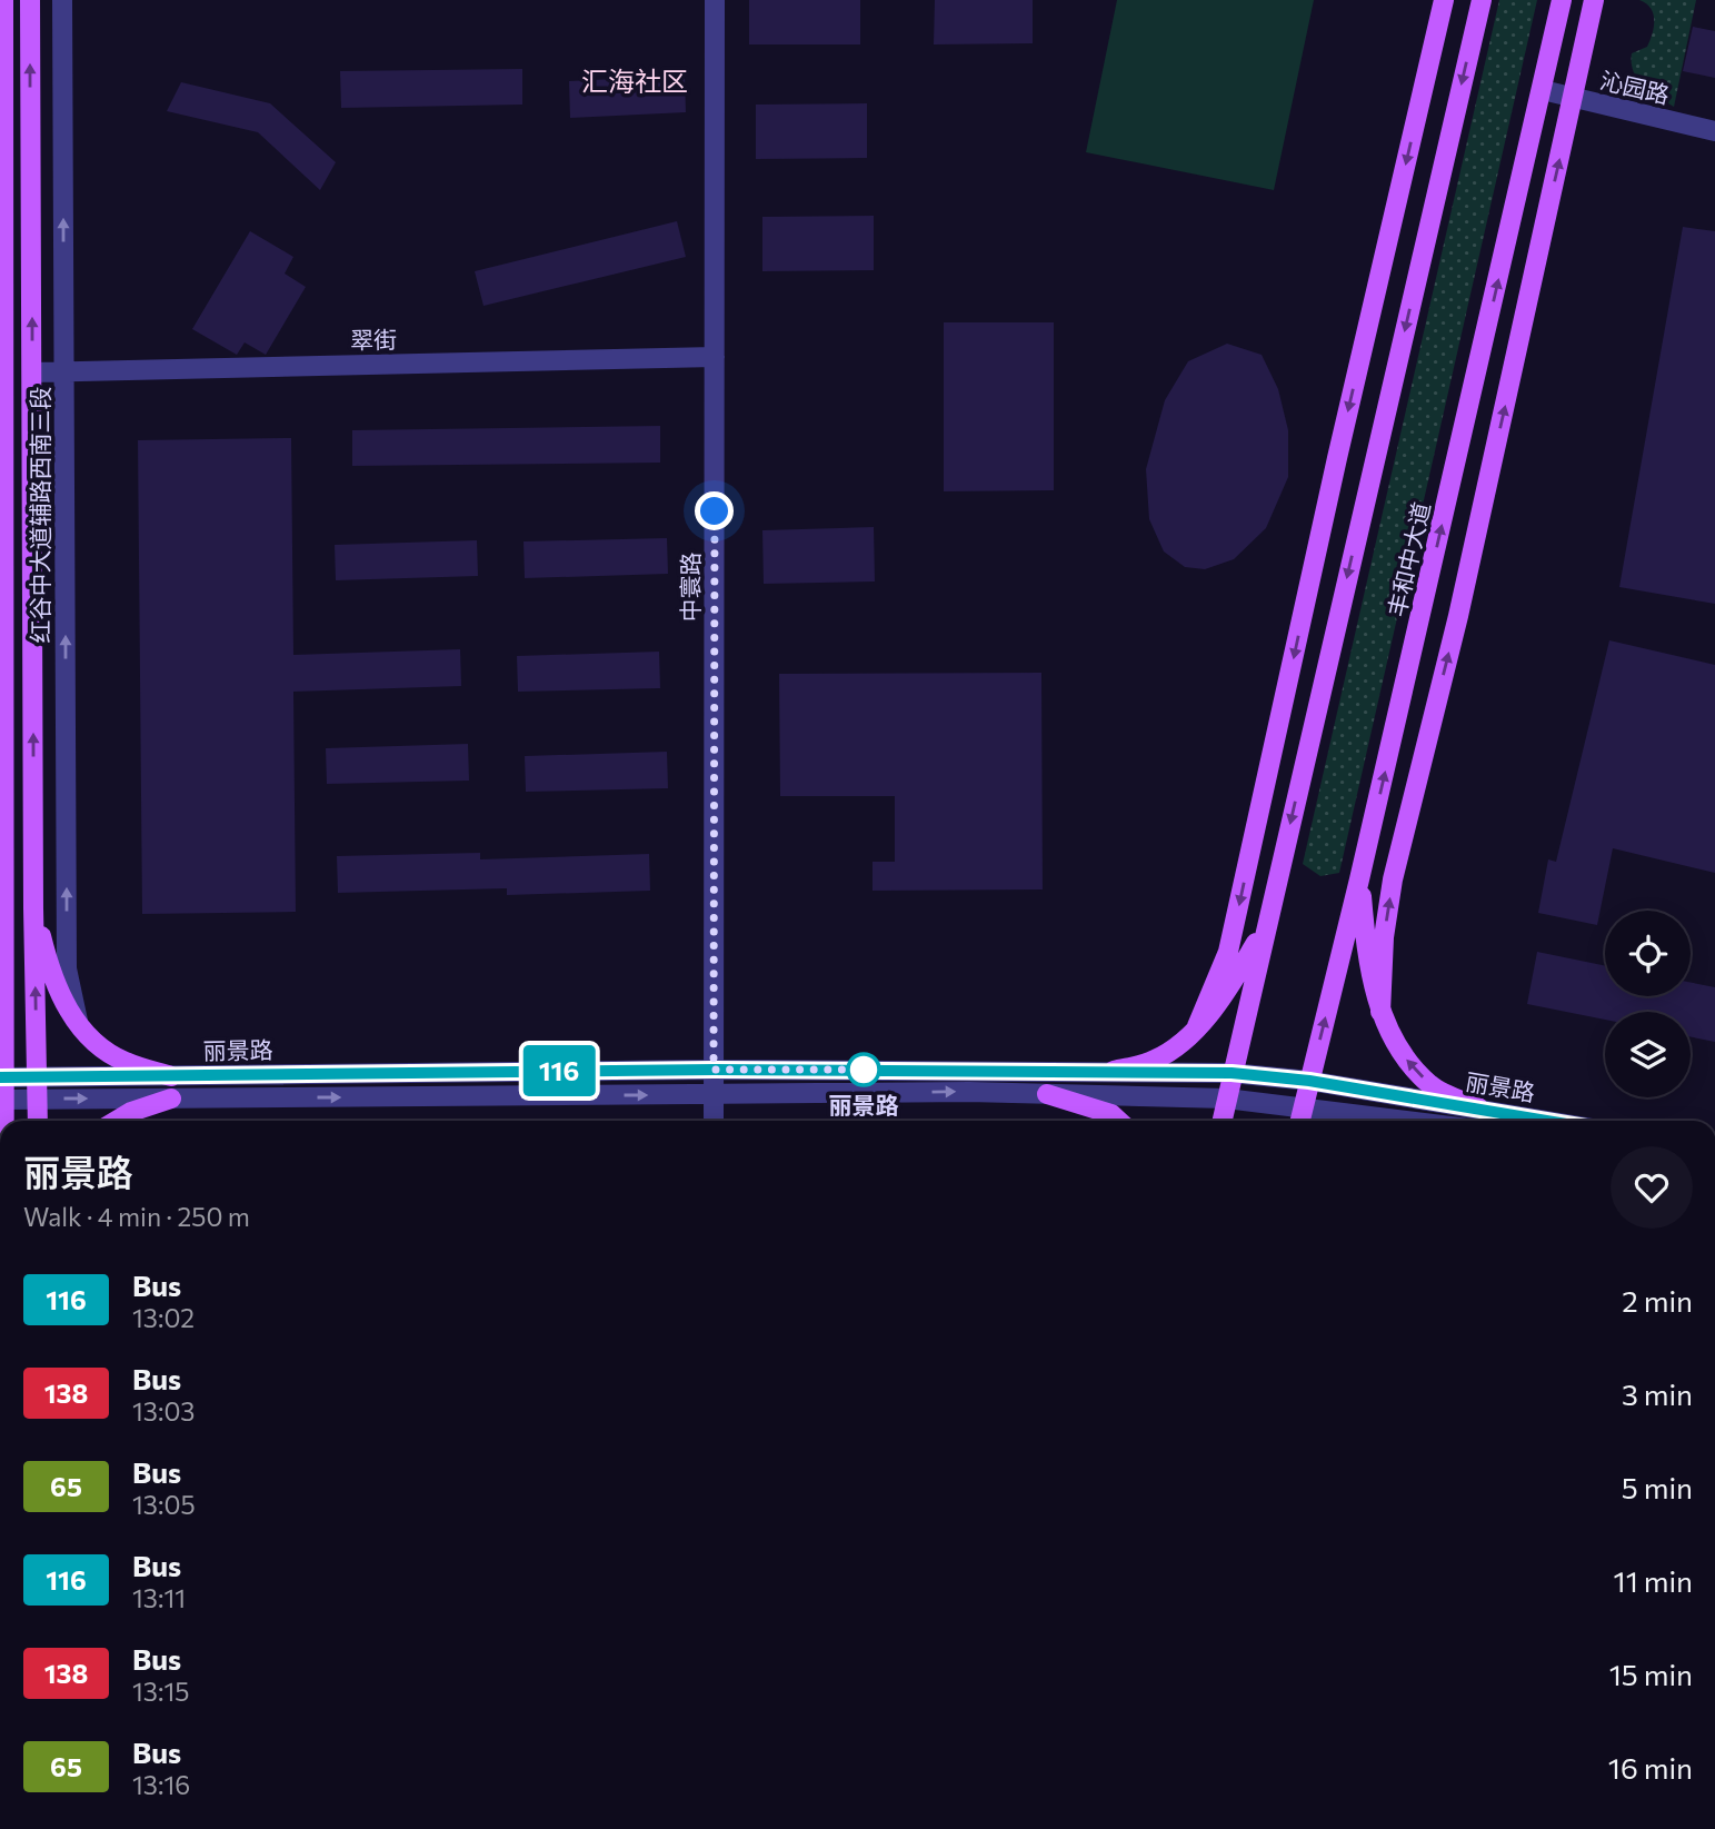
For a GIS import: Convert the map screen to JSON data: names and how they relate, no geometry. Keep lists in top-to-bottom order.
{
  "streets": {
    "main road": ["丰和中大道"],
    "street": [
      "沁园路",
      "翠街",
      "红谷中大道辅路西南三段",
      "中寰路",
      "丽景路"
    ]
  },
  "crossings": [
    ["沁园路", "丰和中大道"],
    ["翠街", "红谷中大道辅路西南三段"],
    ["翠街", "中寰路"],
    ["丰和中大道", "丽景路"],
    ["中寰路", "丽景路"]
  ],
  "one_way": ["红谷中大道辅路西南三段"],
  "districts": ["汇海社区"],
  "places": ["丽景路"],
  "lines": ["bus line 116"],
  "page": {
    "on_map": "116",
    "heading": ["丽景路", "Walk · 4 min · 250 m"],
    "list": [
      {
        "mark": "116",
        "name": "Bus",
        "note": "13:02",
        "value": "2 min"
      },
      {
        "mark": "138",
        "name": "Bus",
        "note": "13:03",
        "value": "3 min"
      },
      {
        "mark": "65",
        "name": "Bus",
        "note": "13:05",
        "value": "5 min"
      },
      {
        "mark": "116",
        "name": "Bus",
        "note": "13:11",
        "value": "11 min"
      },
      {
        "mark": "138",
        "name": "Bus",
        "note": "13:15",
        "value": "15 min"
      },
      {
        "mark": "65",
        "name": "Bus",
        "note": "13:16",
        "value": "16 min"
      }
    ]
  }
}
